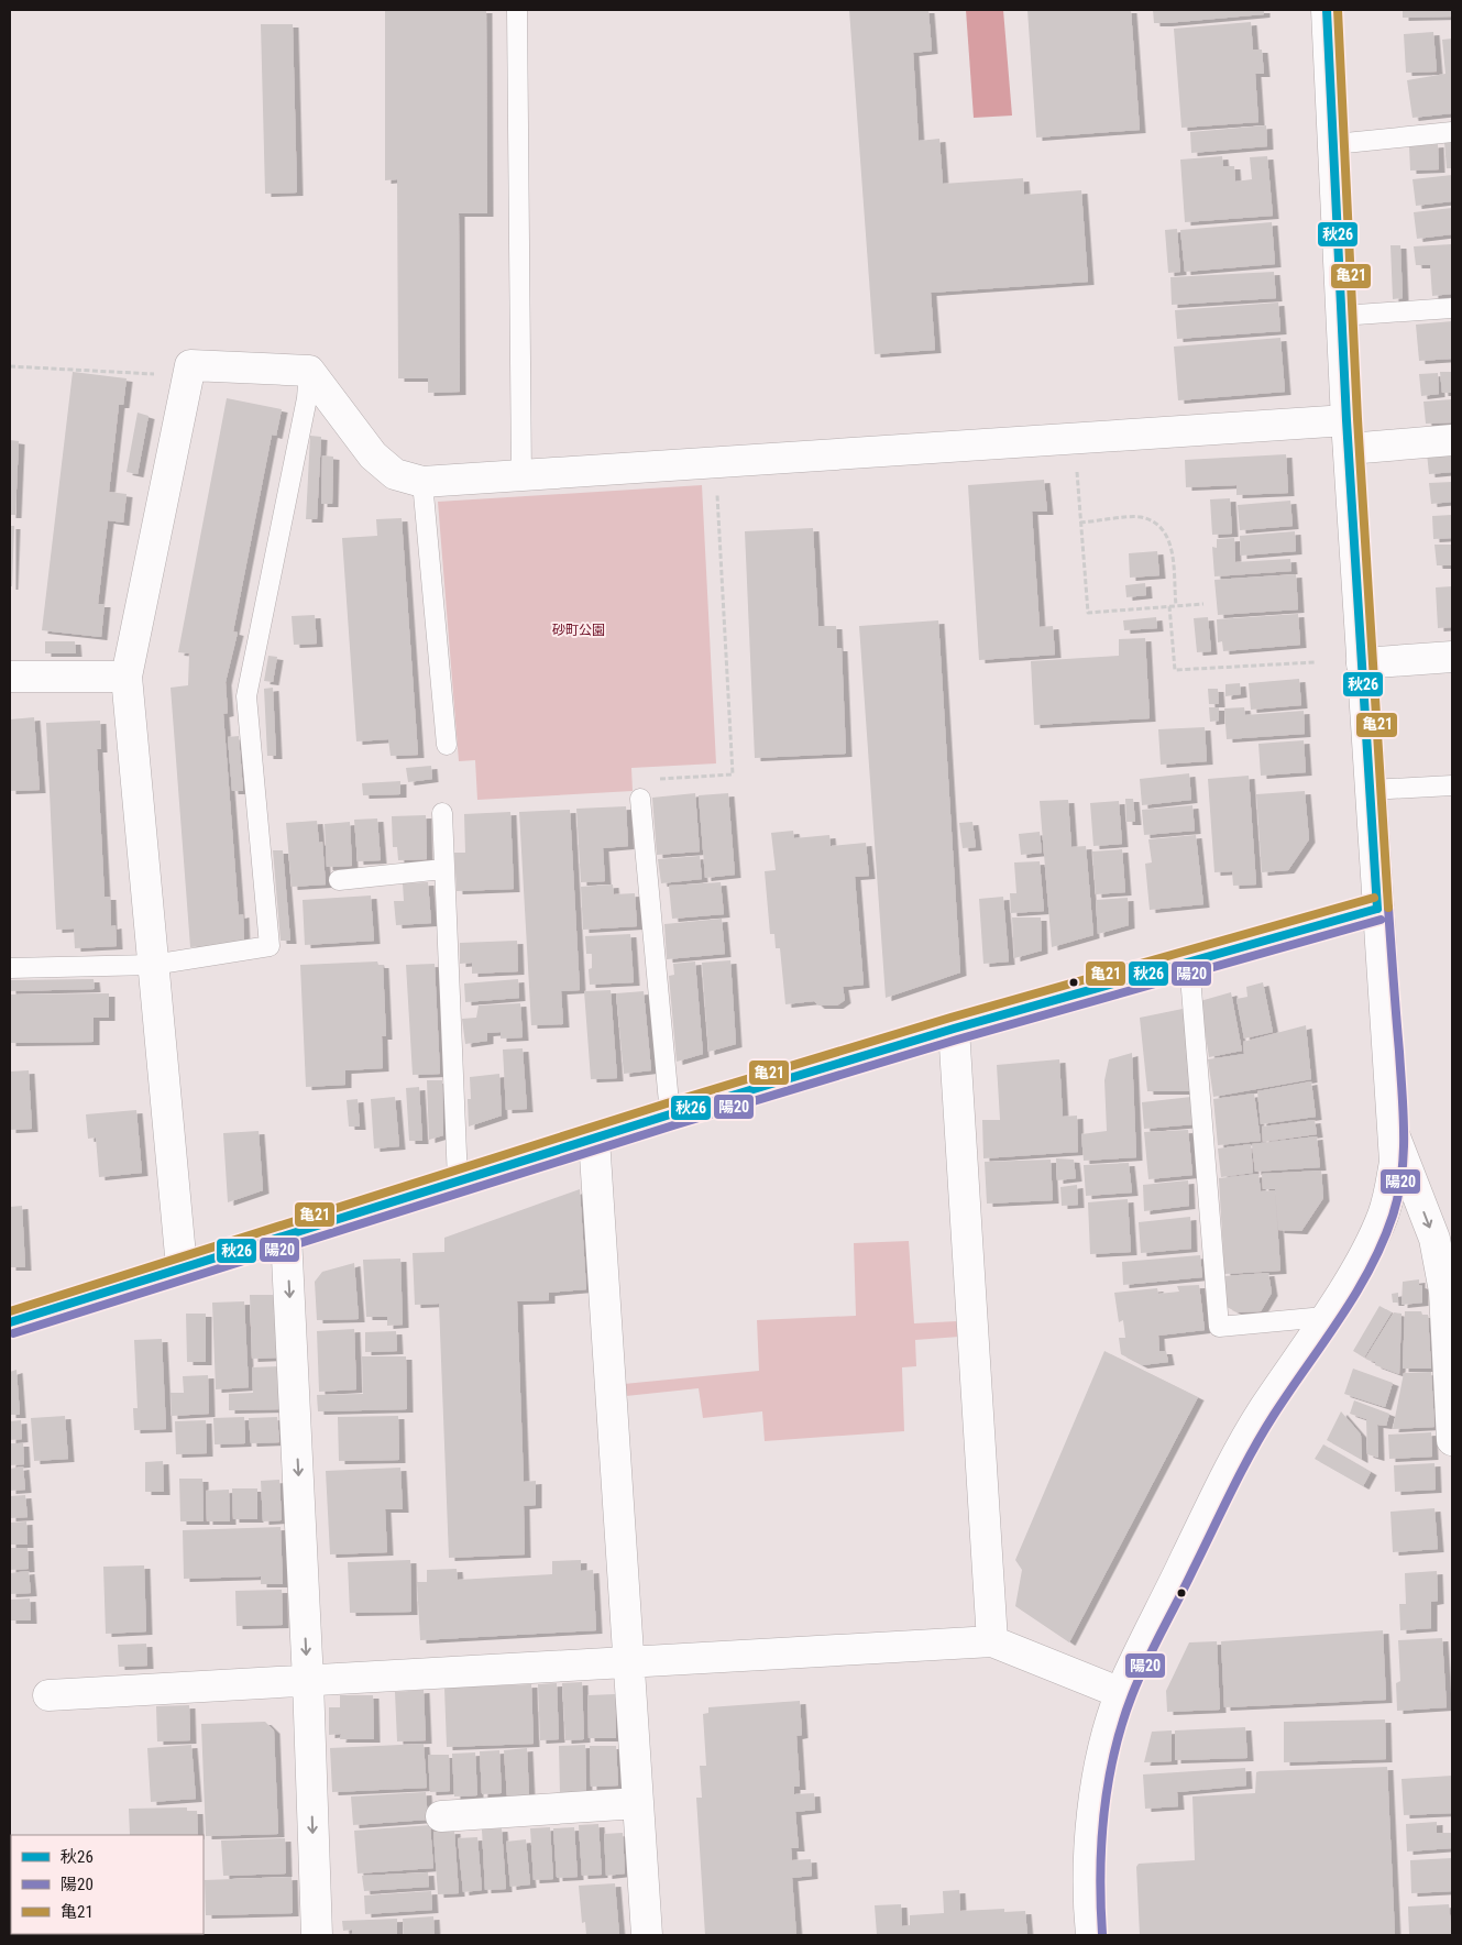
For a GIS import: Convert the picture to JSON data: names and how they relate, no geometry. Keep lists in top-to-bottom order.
{
  "parks": ["砂町公園"],
  "lines": ["transit line 秋26", "transit line 亀21", "transit line 陽20"],
  "legend": ["秋26", "陽20", "亀21"]
}
